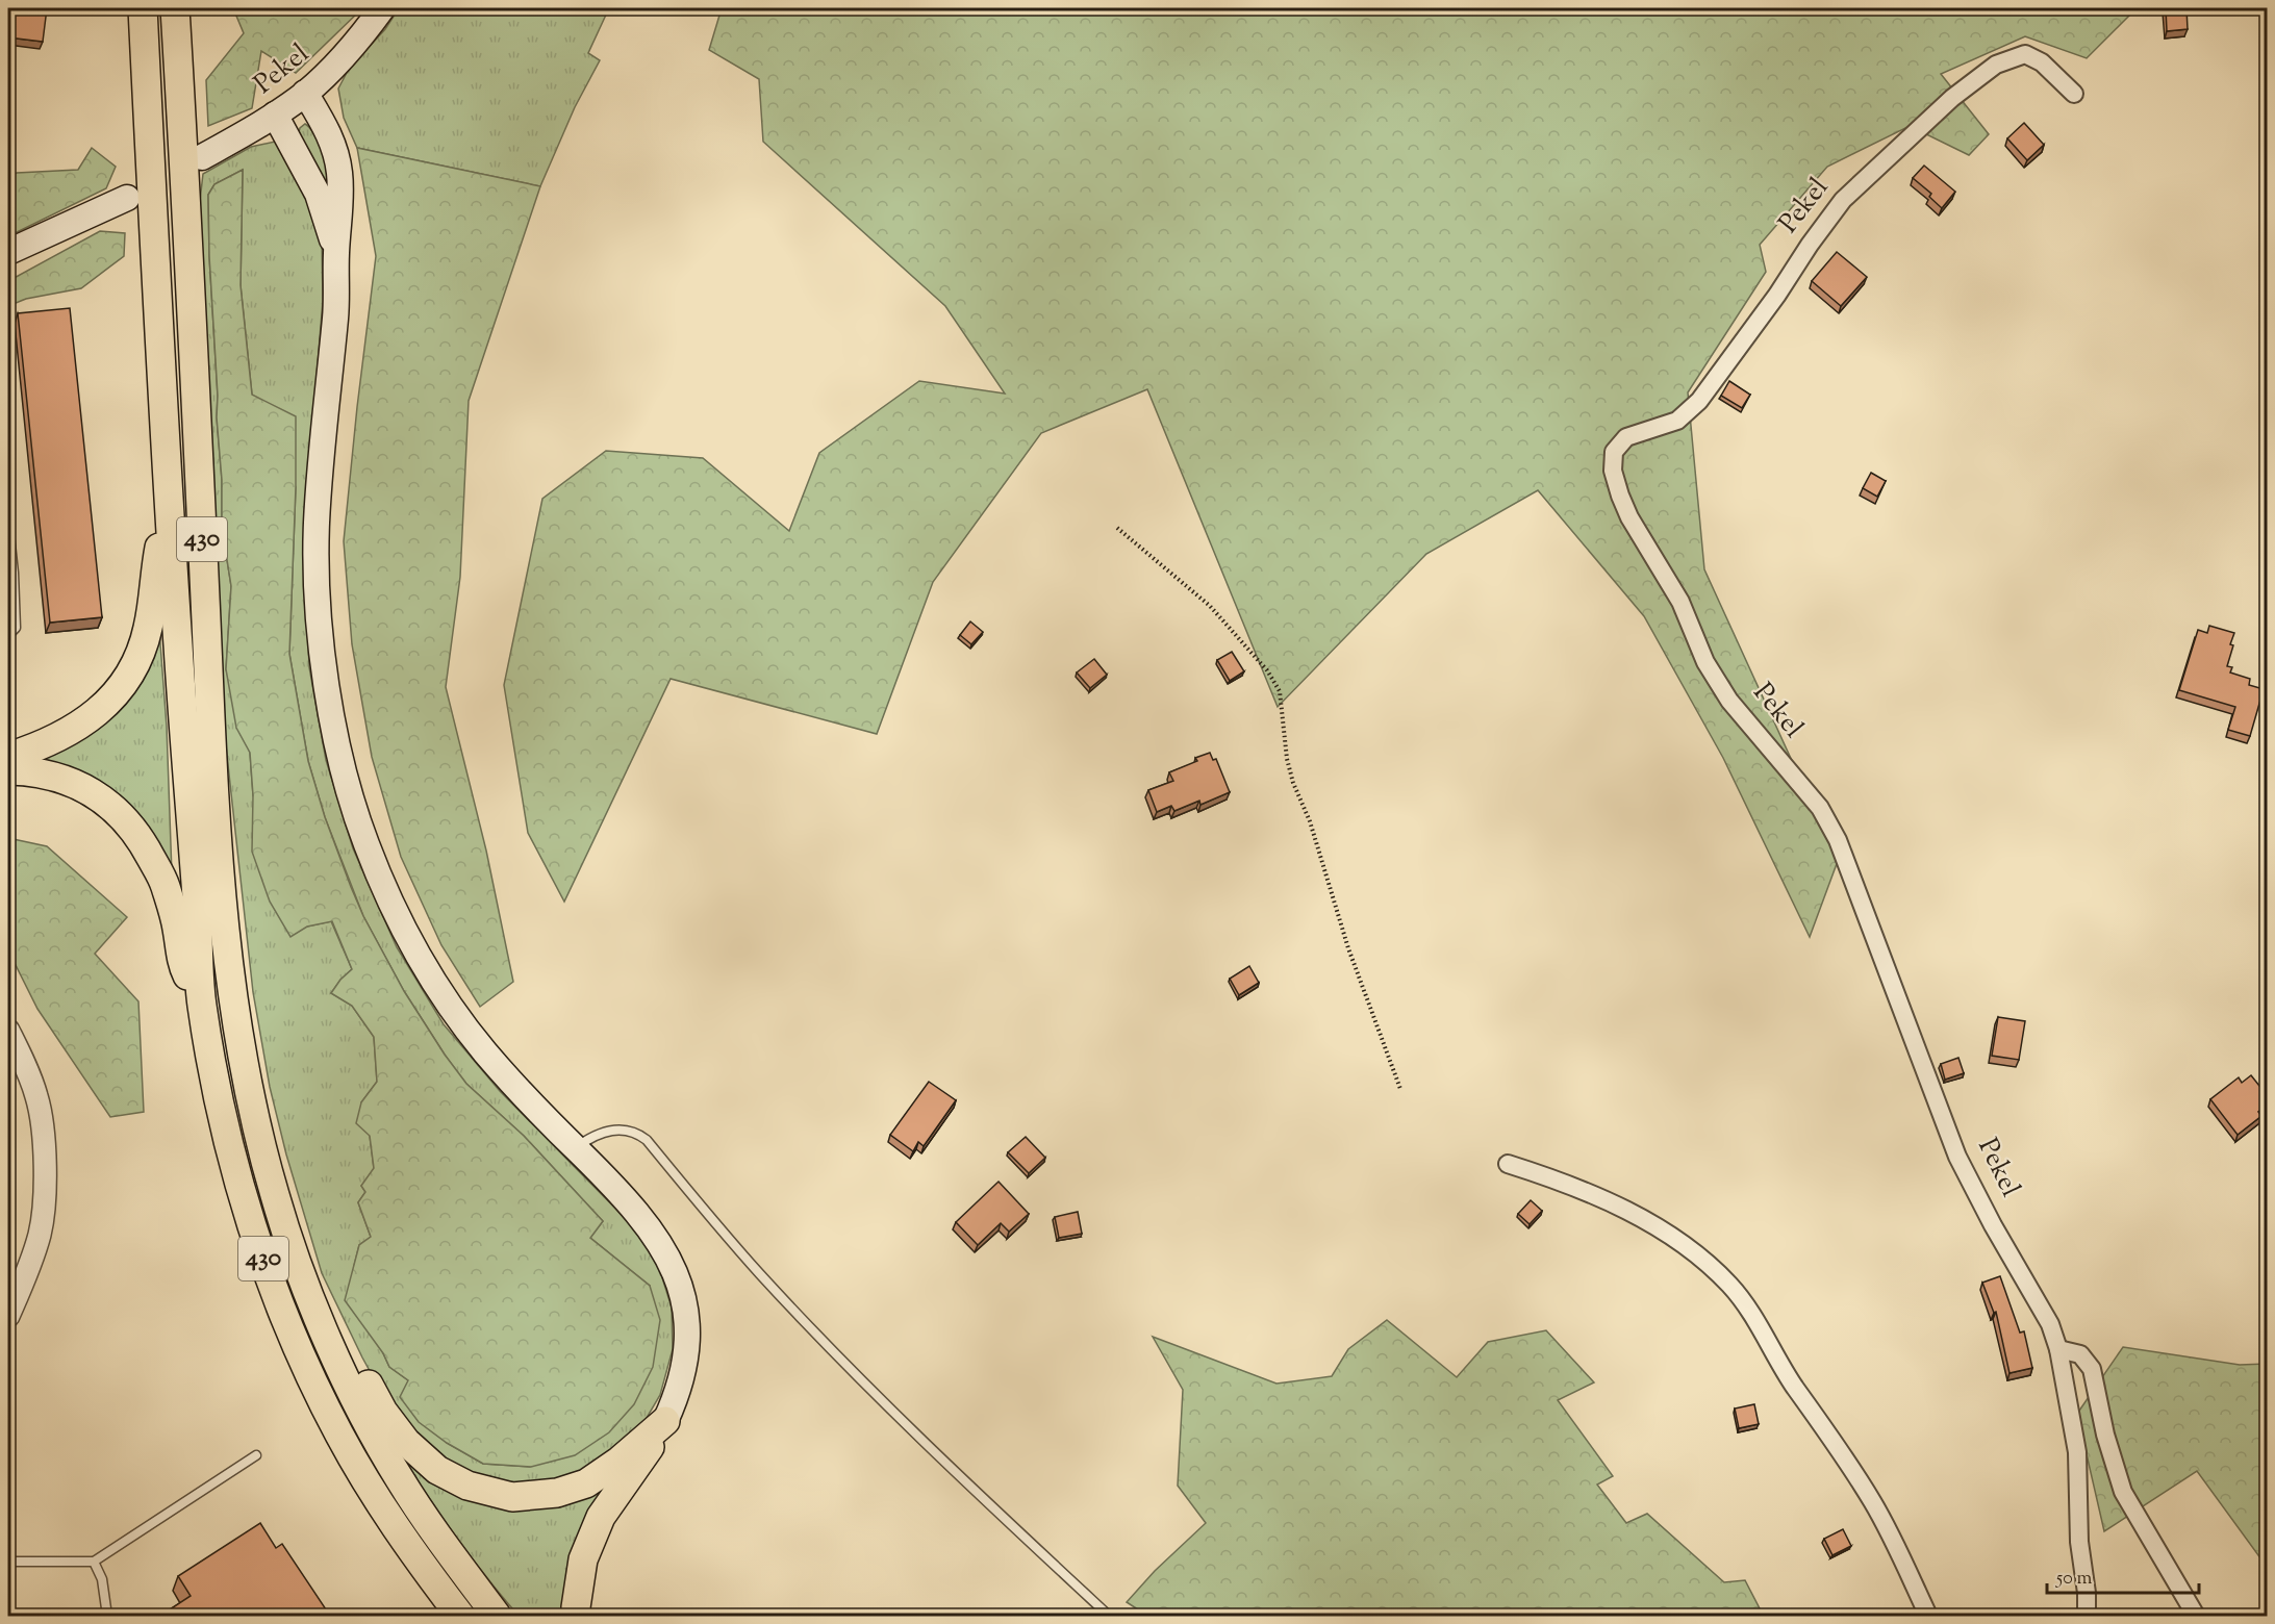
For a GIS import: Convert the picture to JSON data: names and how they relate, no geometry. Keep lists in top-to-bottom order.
{
  "streets": {
    "highway": ["430"],
    "main road": ["Pekel"]
  },
  "scale_bar": "50 m"
}
